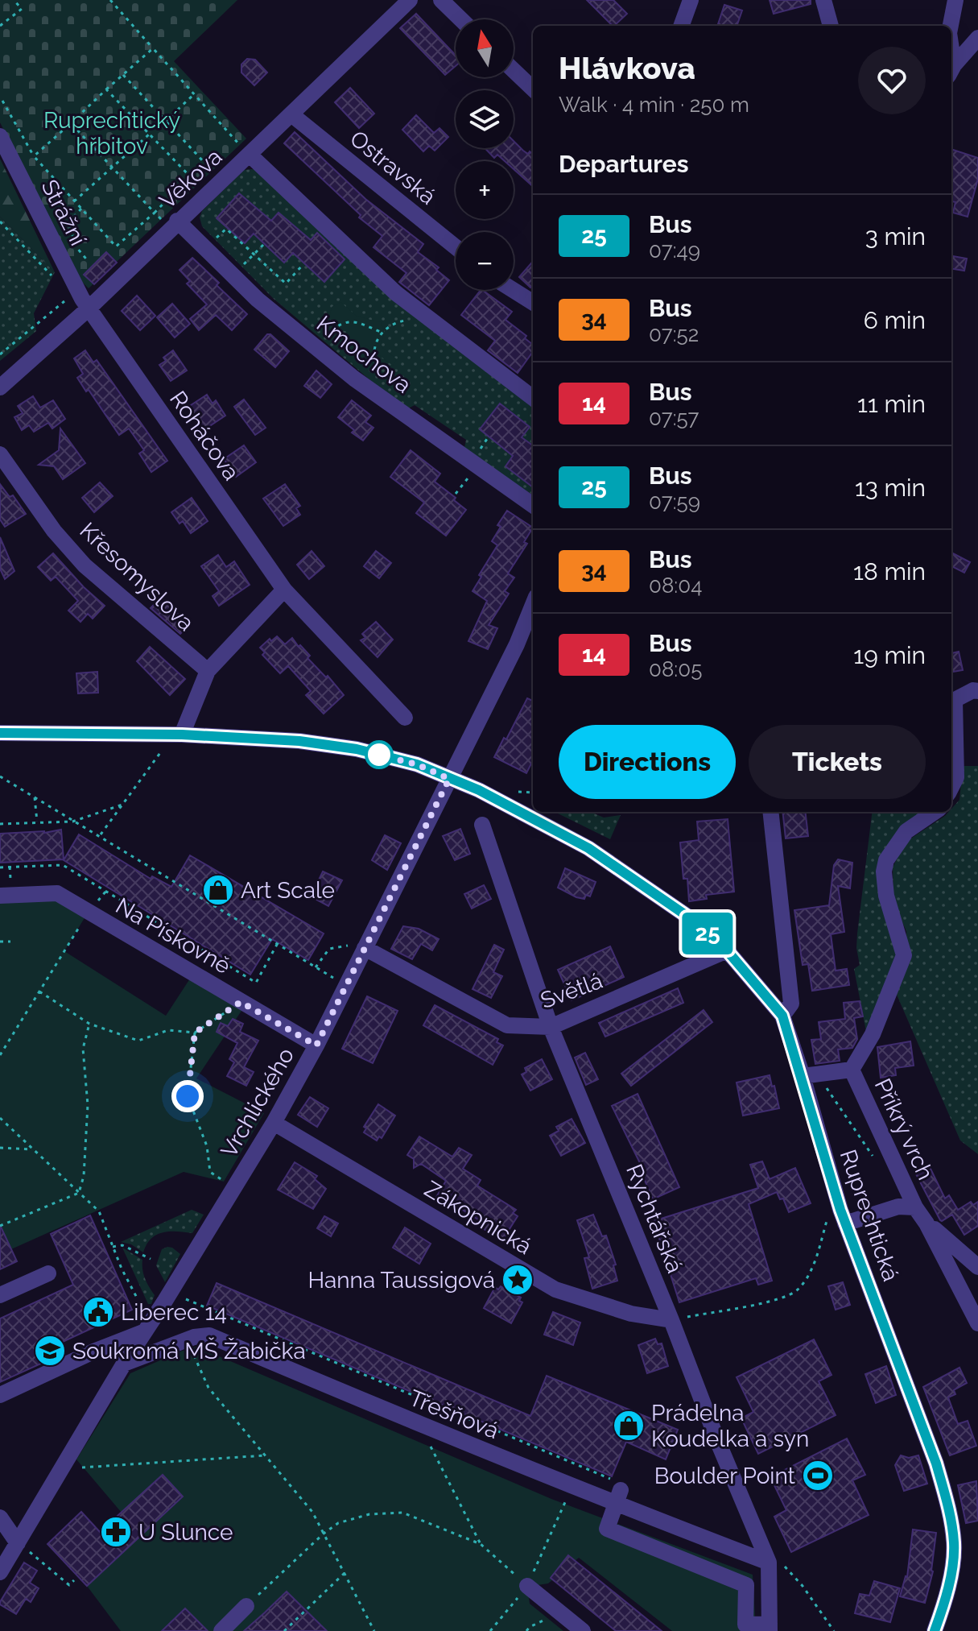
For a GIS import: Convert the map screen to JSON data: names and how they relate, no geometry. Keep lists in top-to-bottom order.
{
  "streets": {
    "street": [
      "Ostravská",
      "Věkova",
      "Strážní",
      "Kmochova",
      "Roháčova",
      "Křesomyslova",
      "Na Pískovně",
      "Světlá",
      "Vrchlického",
      "Příkrý vrch",
      "Ruprechtická",
      "Zákopnická",
      "Rychtářská",
      "Třešňová"
    ]
  },
  "crossings": [
    ["Ostravská", "Věkova"],
    ["Věkova", "Strážní"],
    ["Věkova", "Kmochova"],
    ["Věkova", "Roháčova"],
    ["Strážní", "Roháčova"],
    ["Na Pískovně", "Vrchlického"],
    ["Světlá", "Vrchlického"],
    ["Světlá", "Rychtářská"],
    ["Vrchlického", "Zákopnická"],
    ["Vrchlického", "Třešňová"],
    ["Příkrý vrch", "Ruprechtická"],
    ["Zákopnická", "Rychtářská"],
    ["Rychtářská", "Třešňová"]
  ],
  "parks": ["Ruprechtický hřbitov"],
  "places": {
    "shop": ["Art Scale", "Prádelna Koudelka a syn"],
    "place": ["Hanna Taussigová"],
    "public building": ["Liberec 14"],
    "school or university": ["Soukromá MŠ Žabička"],
    "sports": ["Boulder Point"],
    "pharmacy": ["U Slunce"]
  },
  "lines": ["bus line 25"],
  "north": "top",
  "page": {
    "on_map": "25",
    "map_buttons": ["+", "−"],
    "heading": [
      ["Hlávkova", "Walk · 4 min · 250 m"],
      "Departures"
    ],
    "list": [
      {
        "mark": "25",
        "name": "Bus",
        "note": "07:49",
        "value": "3 min"
      },
      {
        "mark": "34",
        "name": "Bus",
        "note": "07:52",
        "value": "6 min"
      },
      {
        "mark": "14",
        "name": "Bus",
        "note": "07:57",
        "value": "11 min"
      },
      {
        "mark": "25",
        "name": "Bus",
        "note": "07:59",
        "value": "13 min"
      },
      {
        "mark": "34",
        "name": "Bus",
        "note": "08:04",
        "value": "18 min"
      },
      {
        "mark": "14",
        "name": "Bus",
        "note": "08:05",
        "value": "19 min"
      }
    ],
    "buttons": ["Directions", "Tickets"]
  }
}
